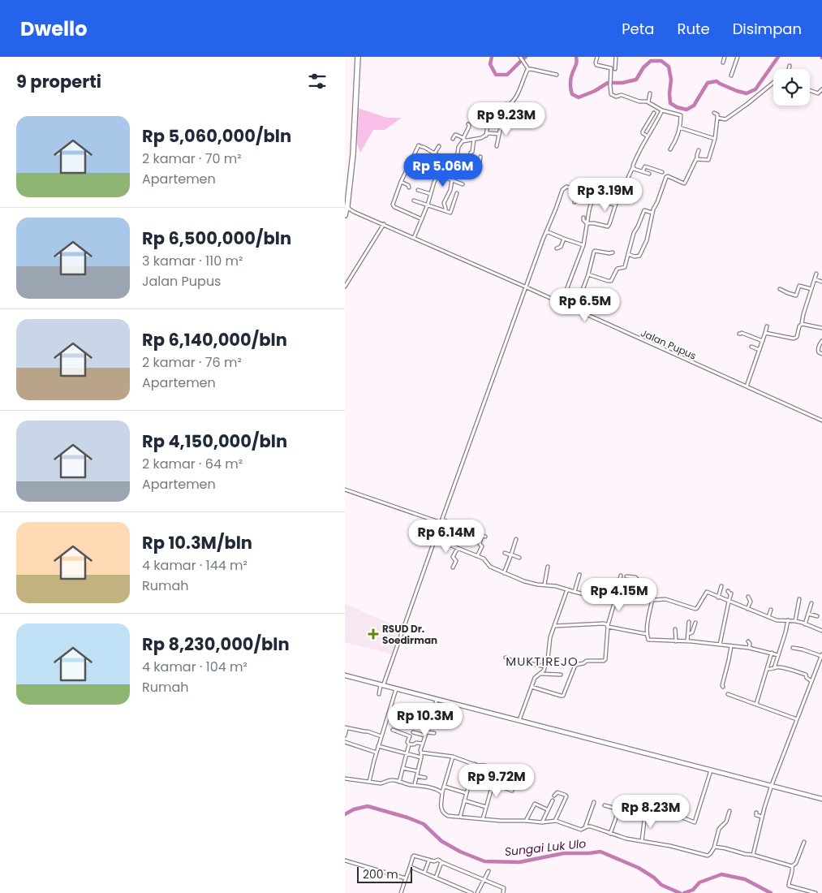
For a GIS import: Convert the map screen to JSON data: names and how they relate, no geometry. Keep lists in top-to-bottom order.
{
  "streets": {
    "street": ["Jalan Pupus"]
  },
  "districts": ["MUKTIREJO"],
  "water": ["Sungai Luk Ulo"],
  "places": {
    "health": ["RSUD Dr. Soedirman"]
  },
  "scale_bar": "200 m",
  "page": {
    "header": "Dwello",
    "nav": ["Peta", "Rute", "Disimpan"],
    "heading": "9 properti",
    "price": [
      "Rp 9.23M",
      "Rp 5.06M",
      "Rp 3.19M",
      "Rp 6.5M",
      "Rp 6.14M",
      "Rp 4.15M",
      "Rp 10.3M",
      "Rp 9.72M",
      "Rp 8.23M"
    ],
    "list": [
      {
        "name": "Rp 5,060,000/bln",
        "note": "2 kamar · 70 m² · Apartemen"
      },
      {
        "name": "Rp 6,500,000/bln",
        "note": "3 kamar · 110 m² · Jalan Pupus"
      },
      {
        "name": "Rp 6,140,000/bln",
        "note": "2 kamar · 76 m² · Apartemen"
      },
      {
        "name": "Rp 4,150,000/bln",
        "note": "2 kamar · 64 m² · Apartemen"
      },
      {
        "name": "Rp 10.3M/bln",
        "note": "4 kamar · 144 m² · Rumah"
      },
      {
        "name": "Rp 8,230,000/bln",
        "note": "4 kamar · 104 m² · Rumah"
      }
    ],
    "scale": "200 m"
  }
}
